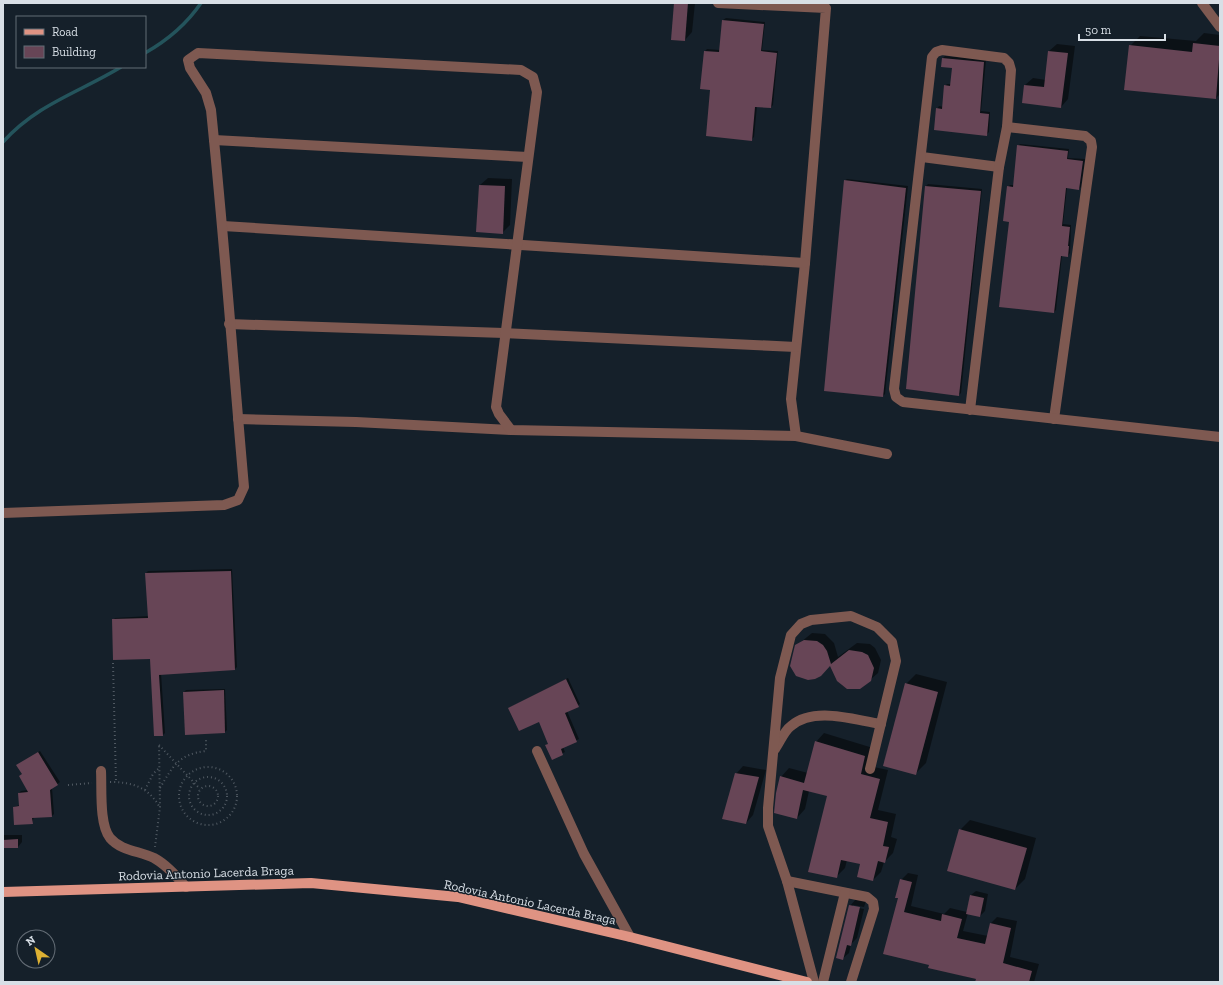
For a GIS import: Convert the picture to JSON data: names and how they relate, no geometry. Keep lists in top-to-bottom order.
{
  "streets": {
    "main road": ["Rodovia Antonio Lacerda Braga"]
  },
  "legend": ["Road", "Building"],
  "scale_bar": "50 m",
  "north": "top left"
}
